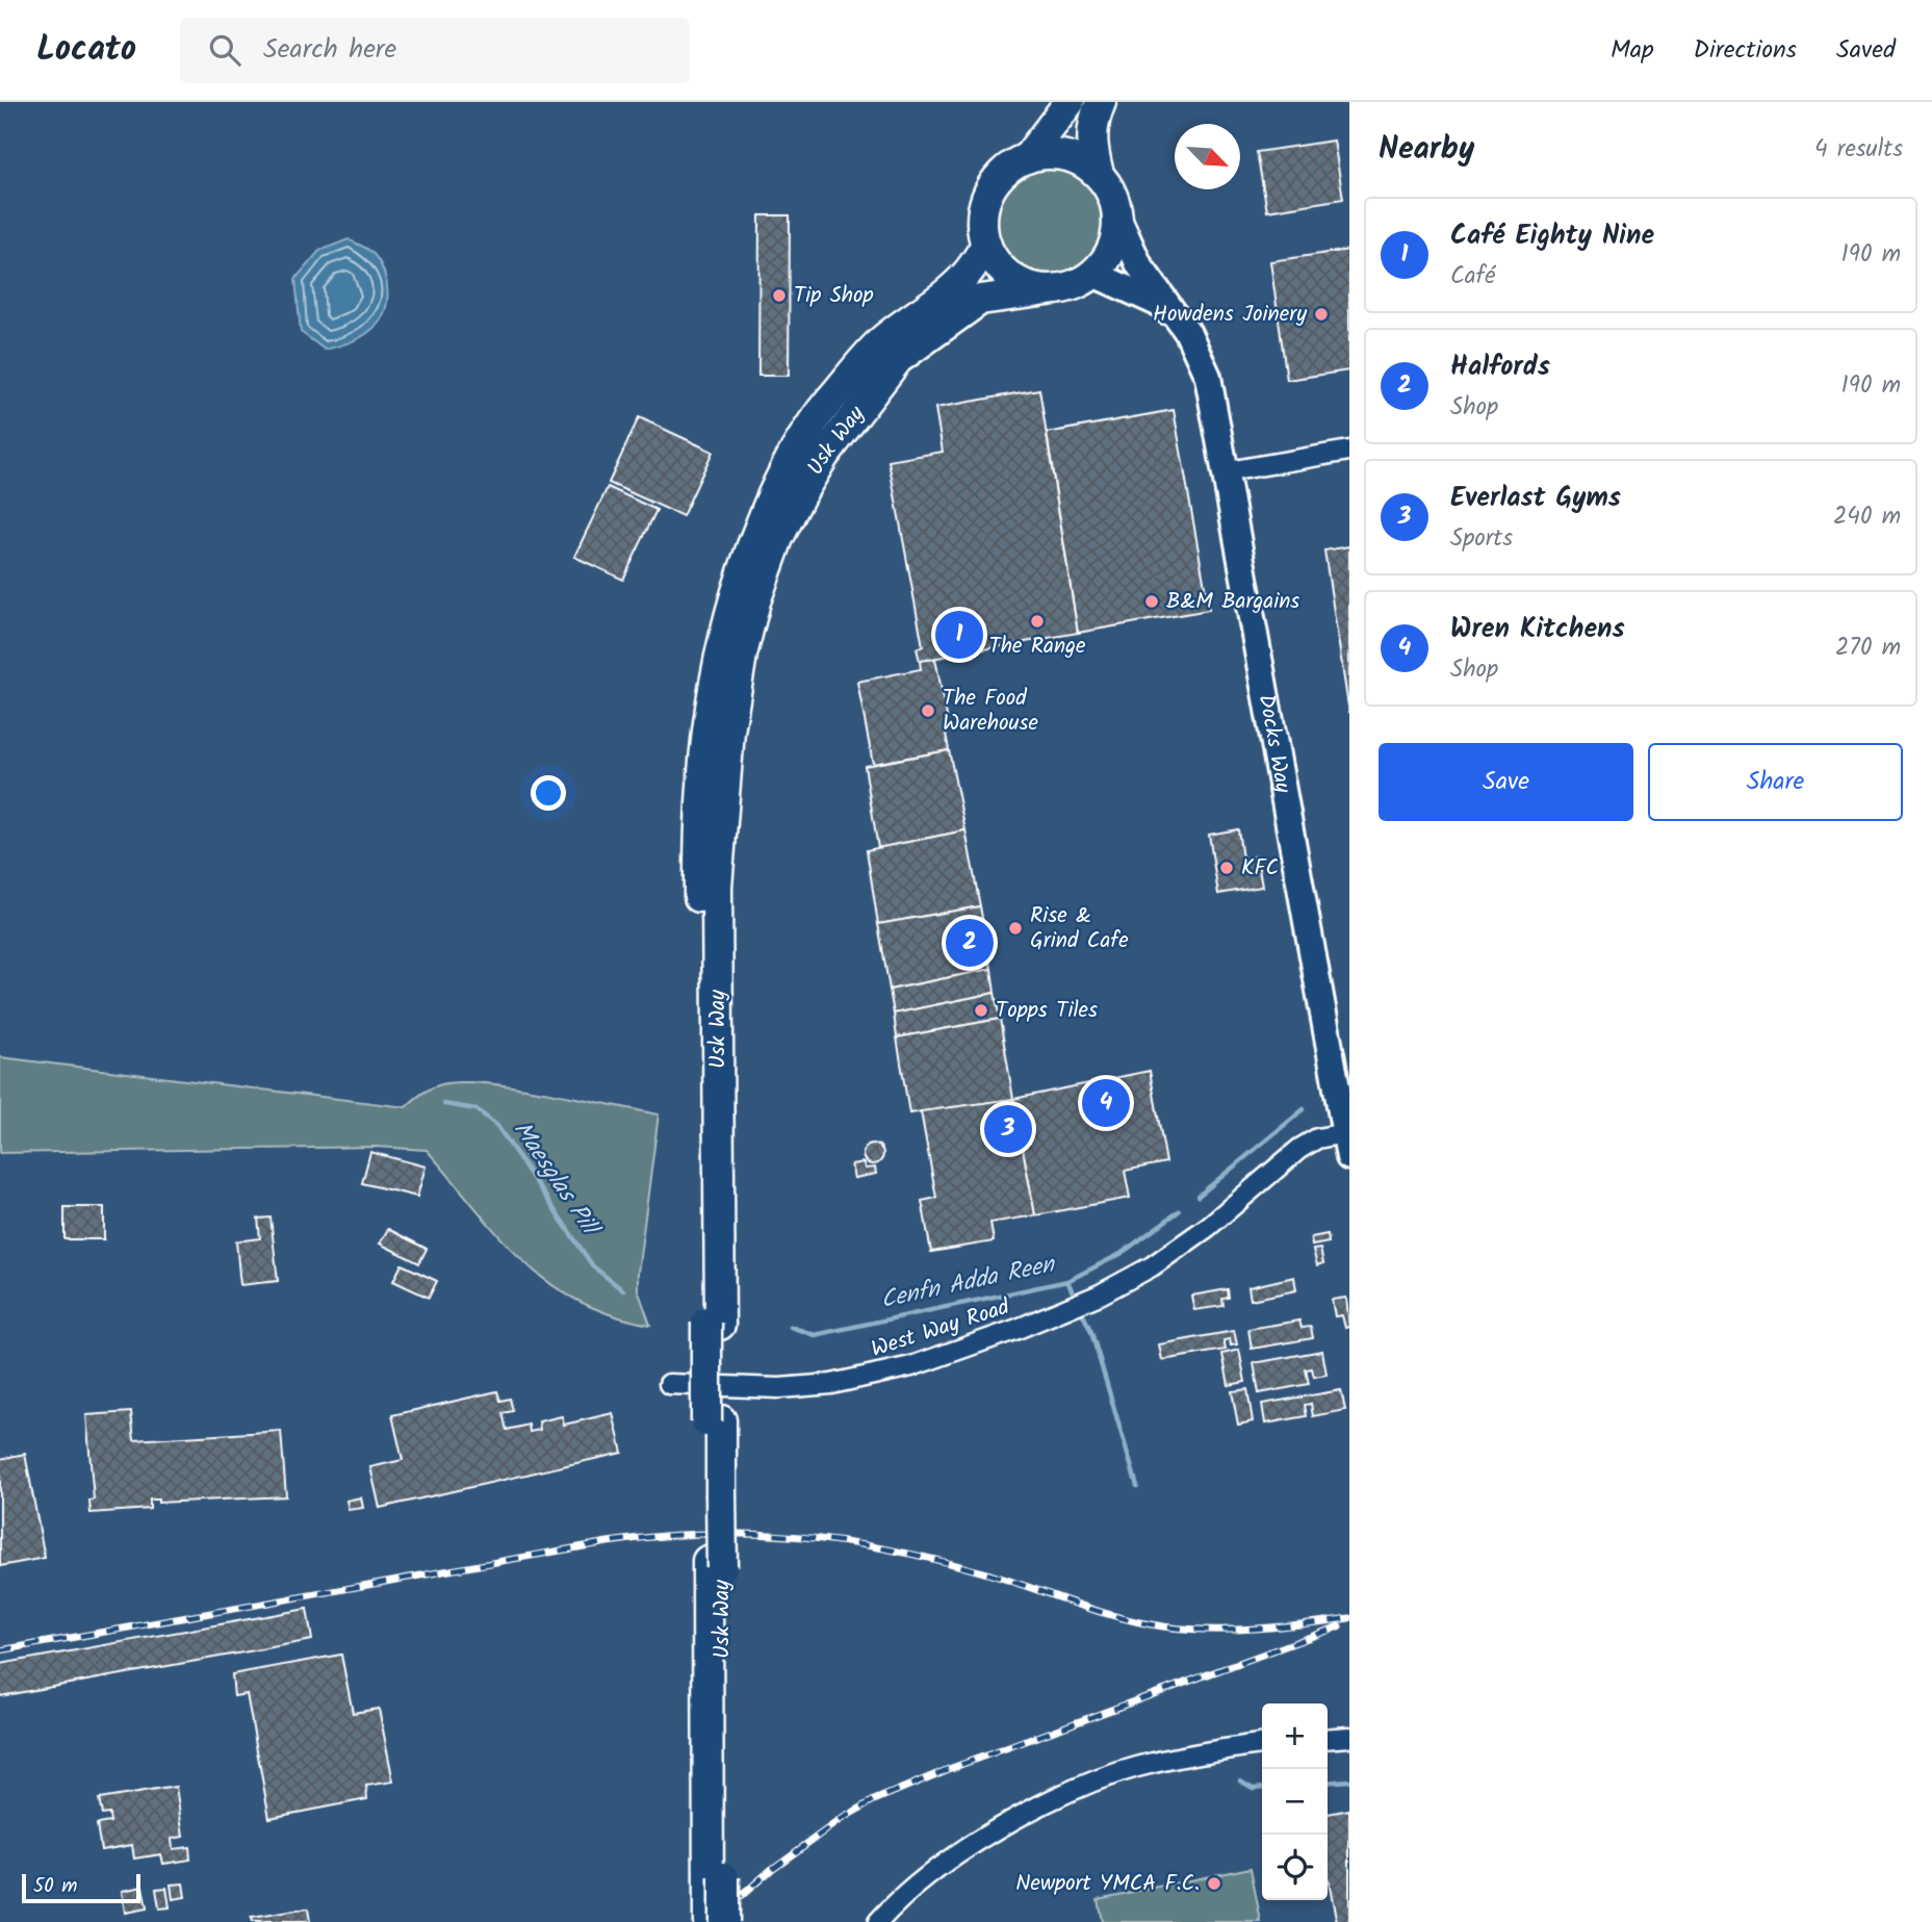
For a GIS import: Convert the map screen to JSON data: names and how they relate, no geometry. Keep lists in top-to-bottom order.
{
  "streets": {
    "main road": ["Usk Way"],
    "street": ["Docks Way", "West Way Road"]
  },
  "crossings": [
    ["Usk Way", "Docks Way"],
    ["Docks Way", "West Way Road"]
  ],
  "water": ["Maesglas Pill", "Cenfn Adda Reen"],
  "places": [
    "Tip Shop",
    "Howdens Joinery",
    "B&M Bargains",
    "The Range",
    "The Food Warehouse",
    "KFC",
    "Rise & Grind Cafe",
    "Topps Tiles",
    "Newport YMCA F.C."
  ],
  "scale_bar": "50 m",
  "north": "bottom right",
  "page": {
    "header": "Locato",
    "search": "Search here",
    "nav": ["Map", "Directions", "Saved"],
    "heading": ["Nearby", "4 results"],
    "list": [
      {
        "mark": "1",
        "name": "Café Eighty Nine",
        "note": "Café",
        "value": "190 m"
      },
      {
        "mark": "2",
        "name": "Halfords",
        "note": "Shop",
        "value": "190 m"
      },
      {
        "mark": "3",
        "name": "Everlast Gyms",
        "note": "Sports",
        "value": "240 m"
      },
      {
        "mark": "4",
        "name": "Wren Kitchens",
        "note": "Shop",
        "value": "270 m"
      }
    ],
    "pins": [
      "1",
      "2",
      "4",
      "3"
    ],
    "buttons": ["Save", "Share"],
    "map_buttons": ["+", "−"],
    "scale": "50 m"
  }
}
